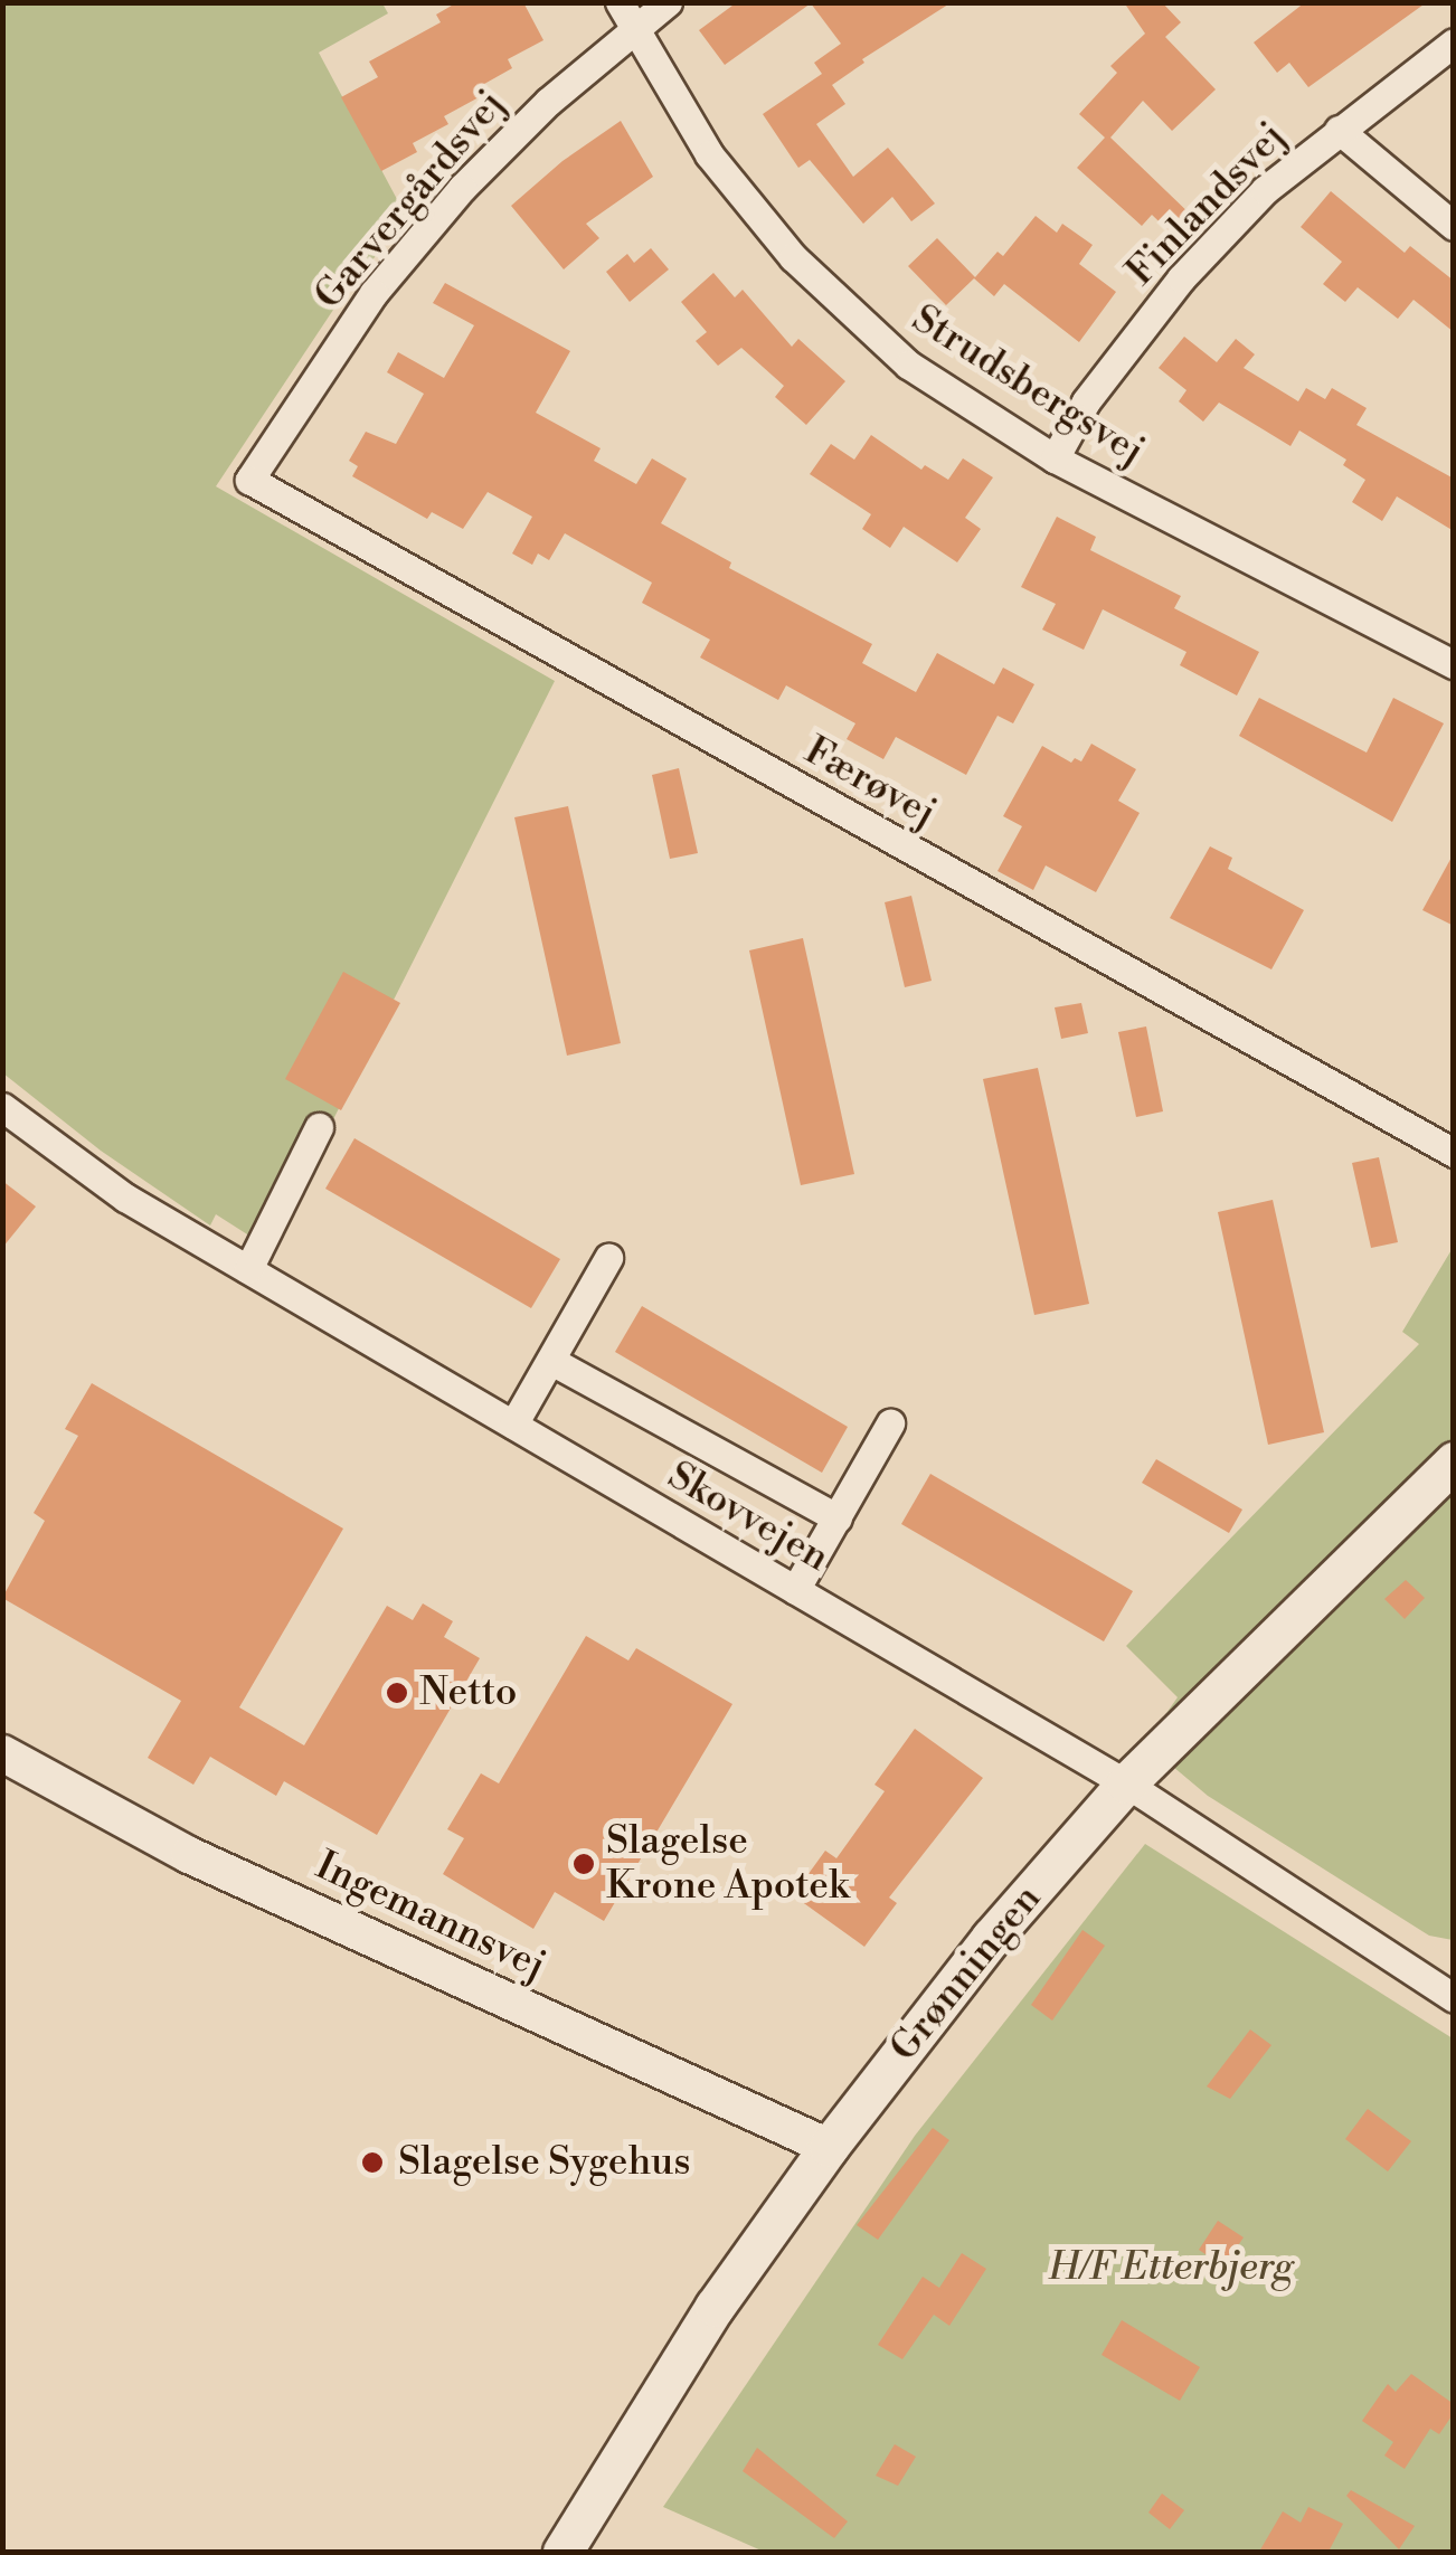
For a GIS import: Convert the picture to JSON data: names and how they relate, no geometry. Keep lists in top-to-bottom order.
{
  "streets": {
    "main road": ["Grønningen"],
    "street": [
      "Garvergårdsvej",
      "Finlandsvej",
      "Strudsbergsvej",
      "Færøvej",
      "Skovvejen",
      "Ingemannsvej"
    ]
  },
  "crossings": [
    ["Garvergårdsvej", "Strudsbergsvej"],
    ["Garvergårdsvej", "Færøvej"],
    ["Finlandsvej", "Strudsbergsvej"],
    ["Skovvejen", "Grønningen"],
    ["Ingemannsvej", "Grønningen"]
  ],
  "parks": ["H/F Etterbjerg"],
  "places": ["Netto", "Slagelse Krone Apotek", "Slagelse Sygehus"]
}
